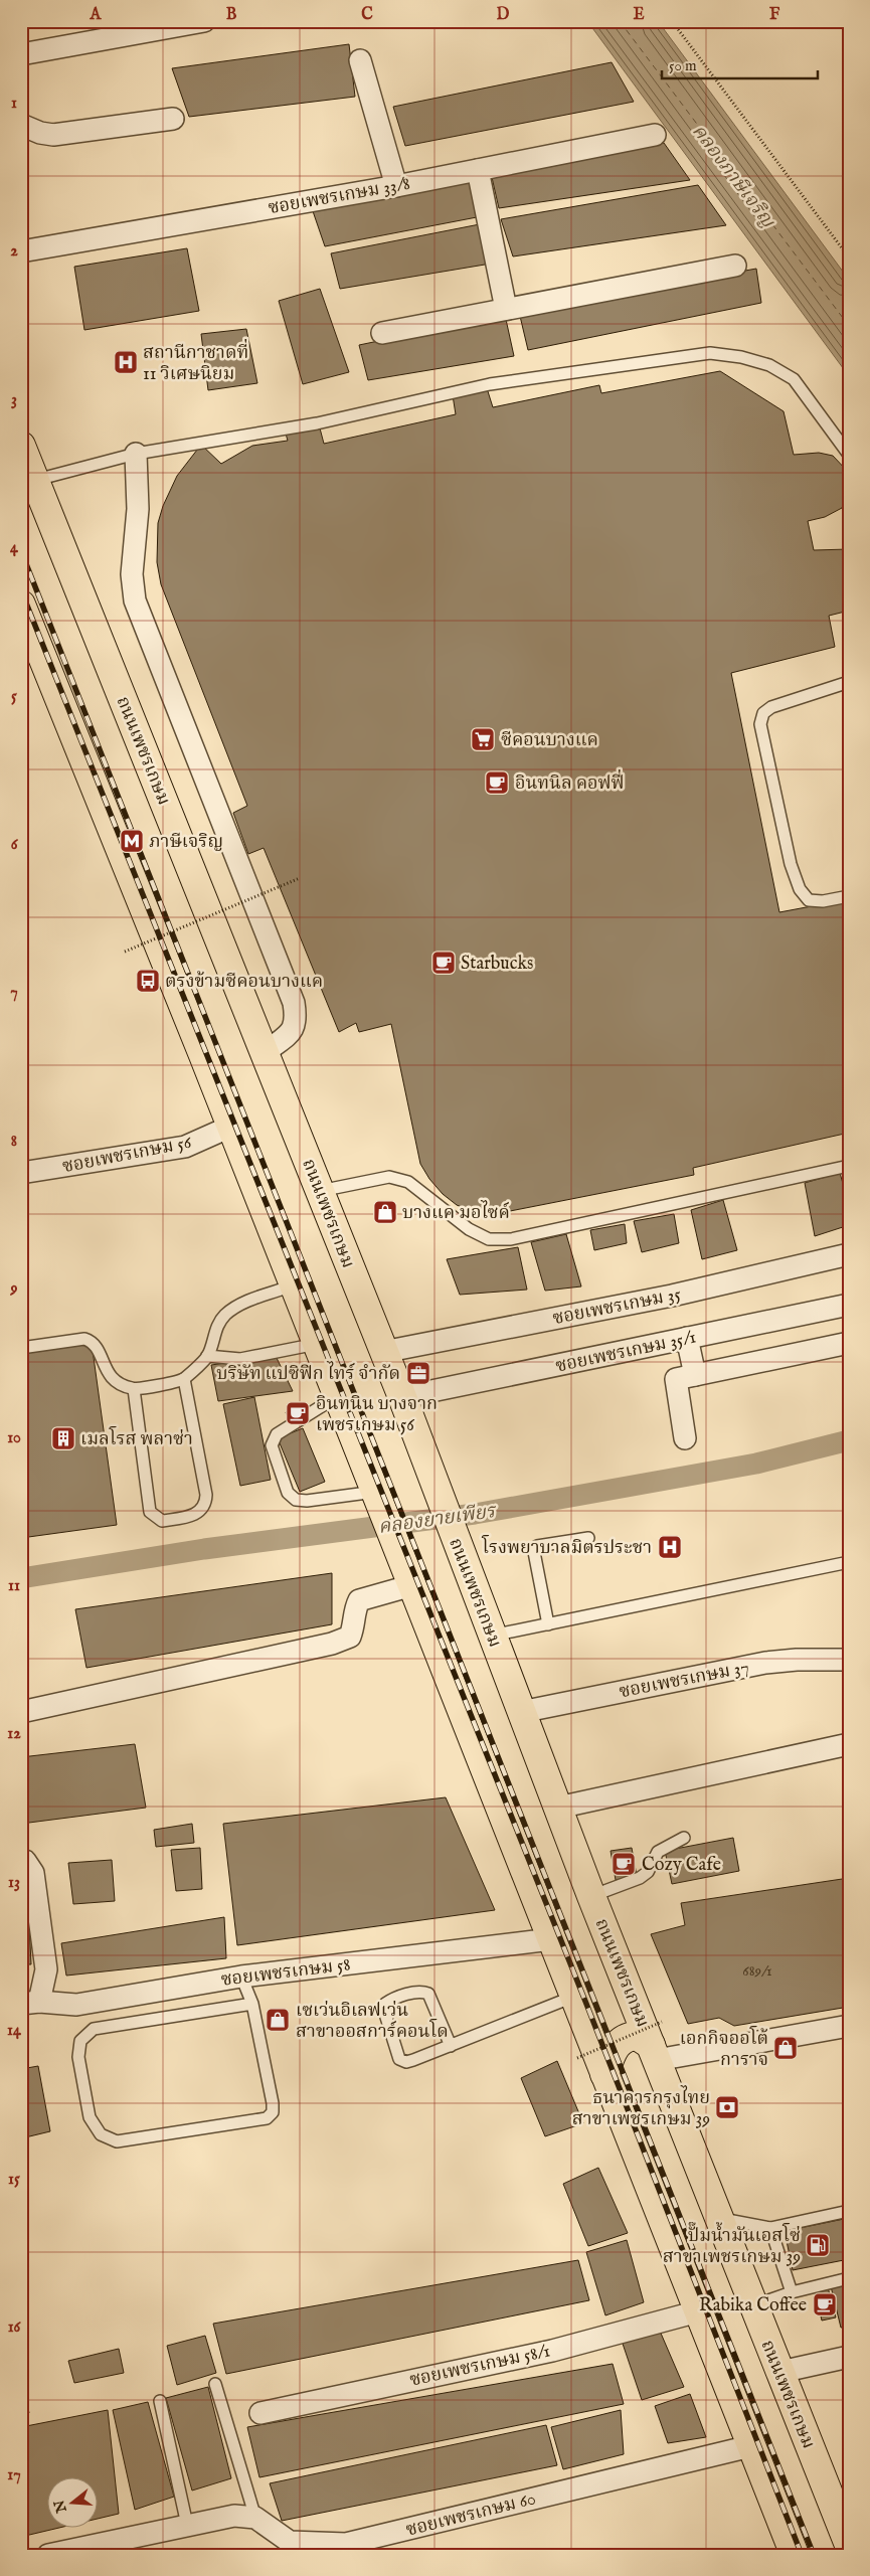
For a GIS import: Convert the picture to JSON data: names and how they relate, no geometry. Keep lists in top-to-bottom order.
{
  "streets": {
    "main road": ["ถนนเพชรเกษม"],
    "street": [
      "ซอยเพชรเกษม 33/8",
      "ซอยเพชรเกษม 56",
      "ซอยเพชรเกษม 35",
      "ซอยเพชรเกษม 35/1",
      "ซอยเพชรเกษม 37",
      "ซอยเพชรเกษม 58",
      "ซอยเพชรเกษม 58/1",
      "ซอยเพชรเกษม 60"
    ]
  },
  "crossings": [
    ["ถนนเพชรเกษม", "ซอยเพชรเกษม 35"],
    ["ถนนเพชรเกษม", "ซอยเพชรเกษม 35/1"],
    ["ถนนเพชรเกษม", "ซอยเพชรเกษม 37"]
  ],
  "water": ["คลองภาษีเจริญ", "คลองยายเพียร"],
  "places": {
    "hospital": ["สถานีกาชาดที่ 11 วิเศษนิยม", "โรงพยาบาลมิตรประชา"],
    "supermarket": ["ซีคอนบางแค"],
    "cafe": [
      "อินทนิล คอฟฟี่",
      "Starbucks",
      "อินทนิน บางจาก เพชรเกษม 56",
      "Cozy Cafe",
      "Rabika Coffee"
    ],
    "metro station": ["ภาษีเจริญ"],
    "bus stop": ["ตรงข้ามซีคอนบางแค"],
    "shop": ["บางแค มอไซค์", "เซเว่นอิเลฟเว่น สาขาออสการ์คอนโด", "เอกกิจออโต้ การาจ"],
    "office": ["บริษัท แปซิฟิก ไทร์ จำกัด"],
    "building": ["เมลโรส พลาซ่า"],
    "bank": ["ธนาคารกรุงไทย สาขาเพชรเกษม 39"],
    "fuel station": ["ปั๊มน้ำมันเอสโซ่ สาขาเพชรเกษม 39"]
  },
  "house_numbers": ["689/1"],
  "scale_bar": "50 m",
  "north": "left",
  "grid": {
    "columns": [
      "A",
      "B",
      "C",
      "D",
      "E",
      "F"
    ],
    "rows": [
      "1",
      "2",
      "3",
      "4",
      "5",
      "6",
      "7",
      "8",
      "9",
      "10",
      "11",
      "12",
      "13",
      "14",
      "15",
      "16",
      "17"
    ]
  }
}
